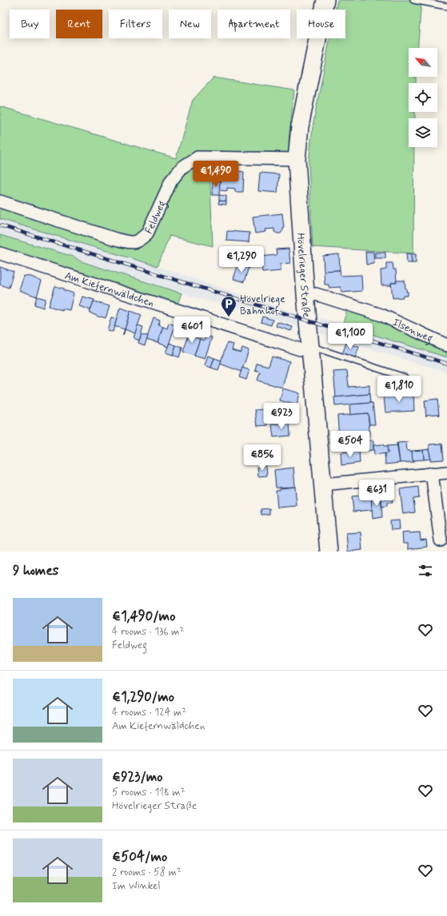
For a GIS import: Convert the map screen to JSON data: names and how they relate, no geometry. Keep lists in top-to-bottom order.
{
  "streets": {
    "main road": ["Hövelrieger Straße"],
    "street": ["Feldweg", "Am Kiefernwäldchen", "Ilsenweg"]
  },
  "crossings": [
    ["Feldweg", "Hövelrieger Straße"],
    ["Hövelrieger Straße", "Am Kiefernwäldchen"],
    ["Hövelrieger Straße", "Ilsenweg"]
  ],
  "places": {
    "parking": ["Hövelriege Bahnhof"]
  },
  "north": "top left",
  "page": {
    "chip": [
      "Buy",
      "Rent",
      "Filters",
      "New",
      "Apartment",
      "House"
    ],
    "price": [
      "€1,490",
      "€1,290",
      "€601",
      "€1,100",
      "€1,810",
      "€923",
      "€504",
      "€856",
      "€631"
    ],
    "heading": "9 homes",
    "list": [
      {
        "name": "€1,490/mo",
        "note": "4 rooms · 136 m² · Feldweg"
      },
      {
        "name": "€1,290/mo",
        "note": "4 rooms · 124 m² · Am Kiefernwäldchen"
      },
      {
        "name": "€923/mo",
        "note": "5 rooms · 118 m² · Hövelrieger Straße"
      },
      {
        "name": "€504/mo",
        "note": "2 rooms · 58 m² · Im Winkel"
      }
    ]
  }
}
